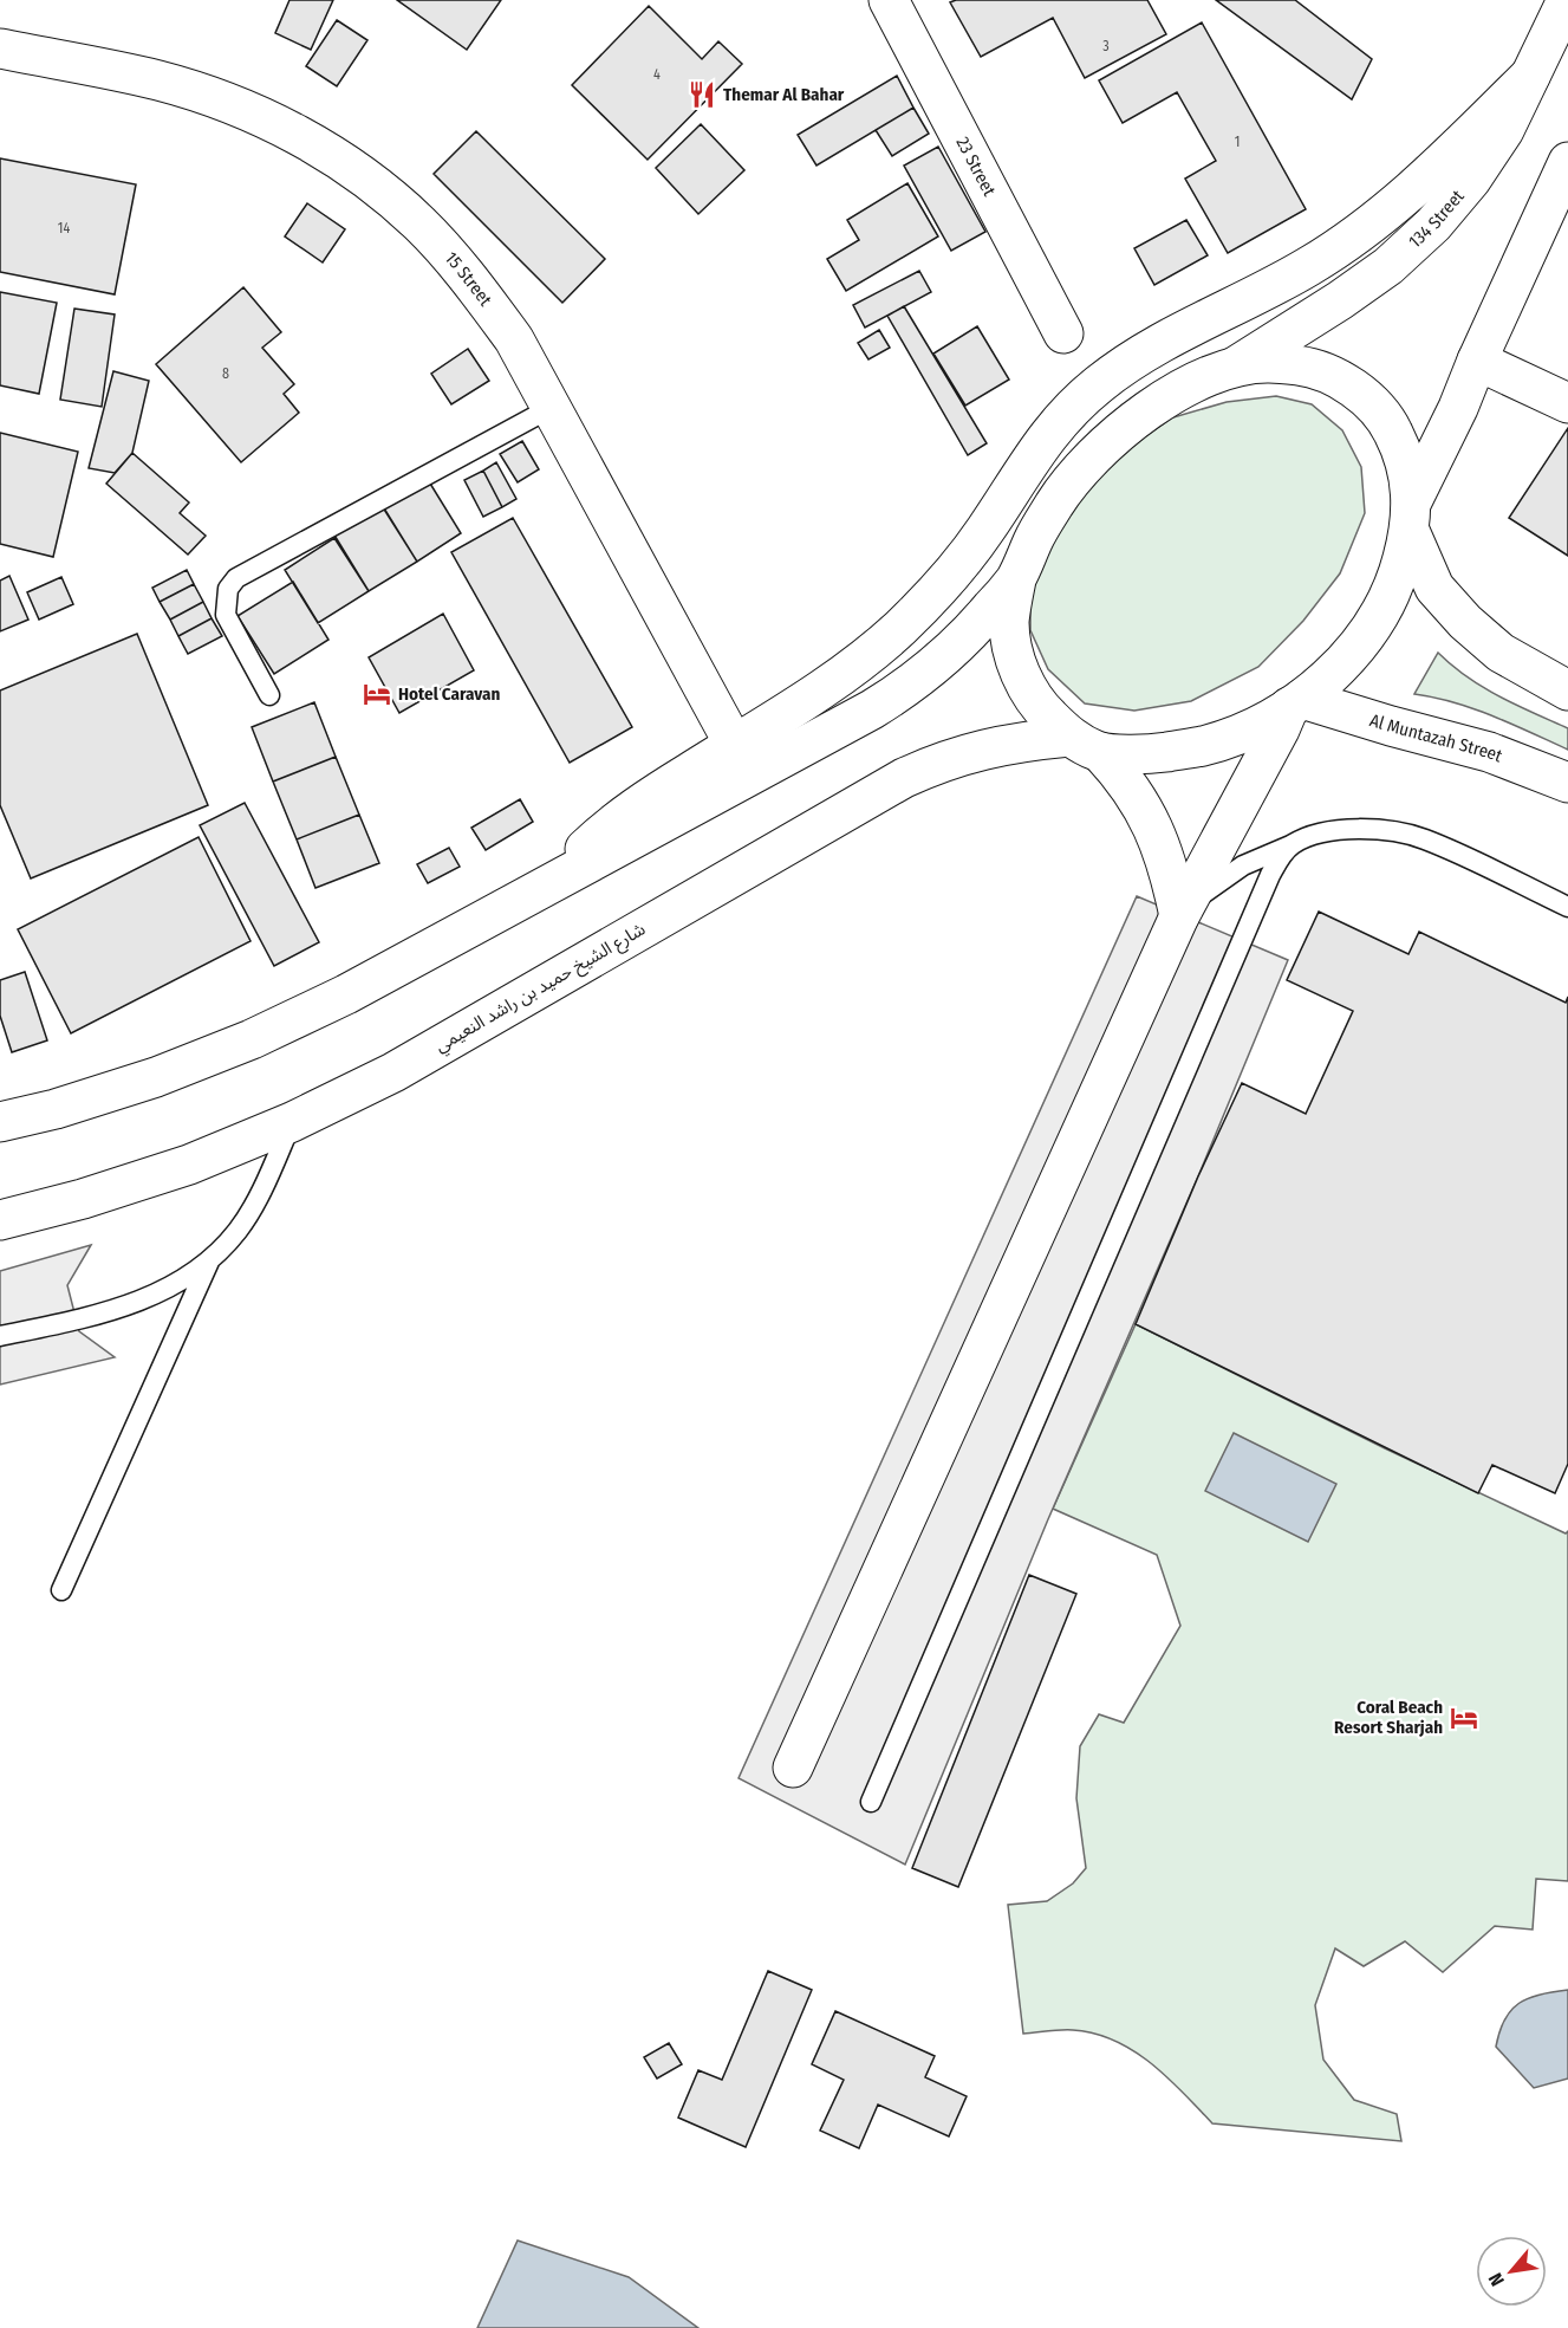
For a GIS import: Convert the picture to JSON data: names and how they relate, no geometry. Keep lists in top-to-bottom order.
{
  "streets": {
    "main road": [
      "23 Street",
      "134 Street",
      "15 Street",
      "Al Muntazah Street",
      "شارع الشيخ حميد بن راشد النعيمي"
    ]
  },
  "crossings": [
    ["Al Muntazah Street", "شارع الشيخ حميد بن راشد النعيمي"]
  ],
  "places": {
    "restaurant": ["Themar Al Bahar"],
    "hotel": ["Hotel Caravan", "Coral Beach Resort Sharjah"]
  },
  "house_numbers": [
    "3",
    "4",
    "1",
    "14",
    "8"
  ],
  "north": "bottom left"
}
